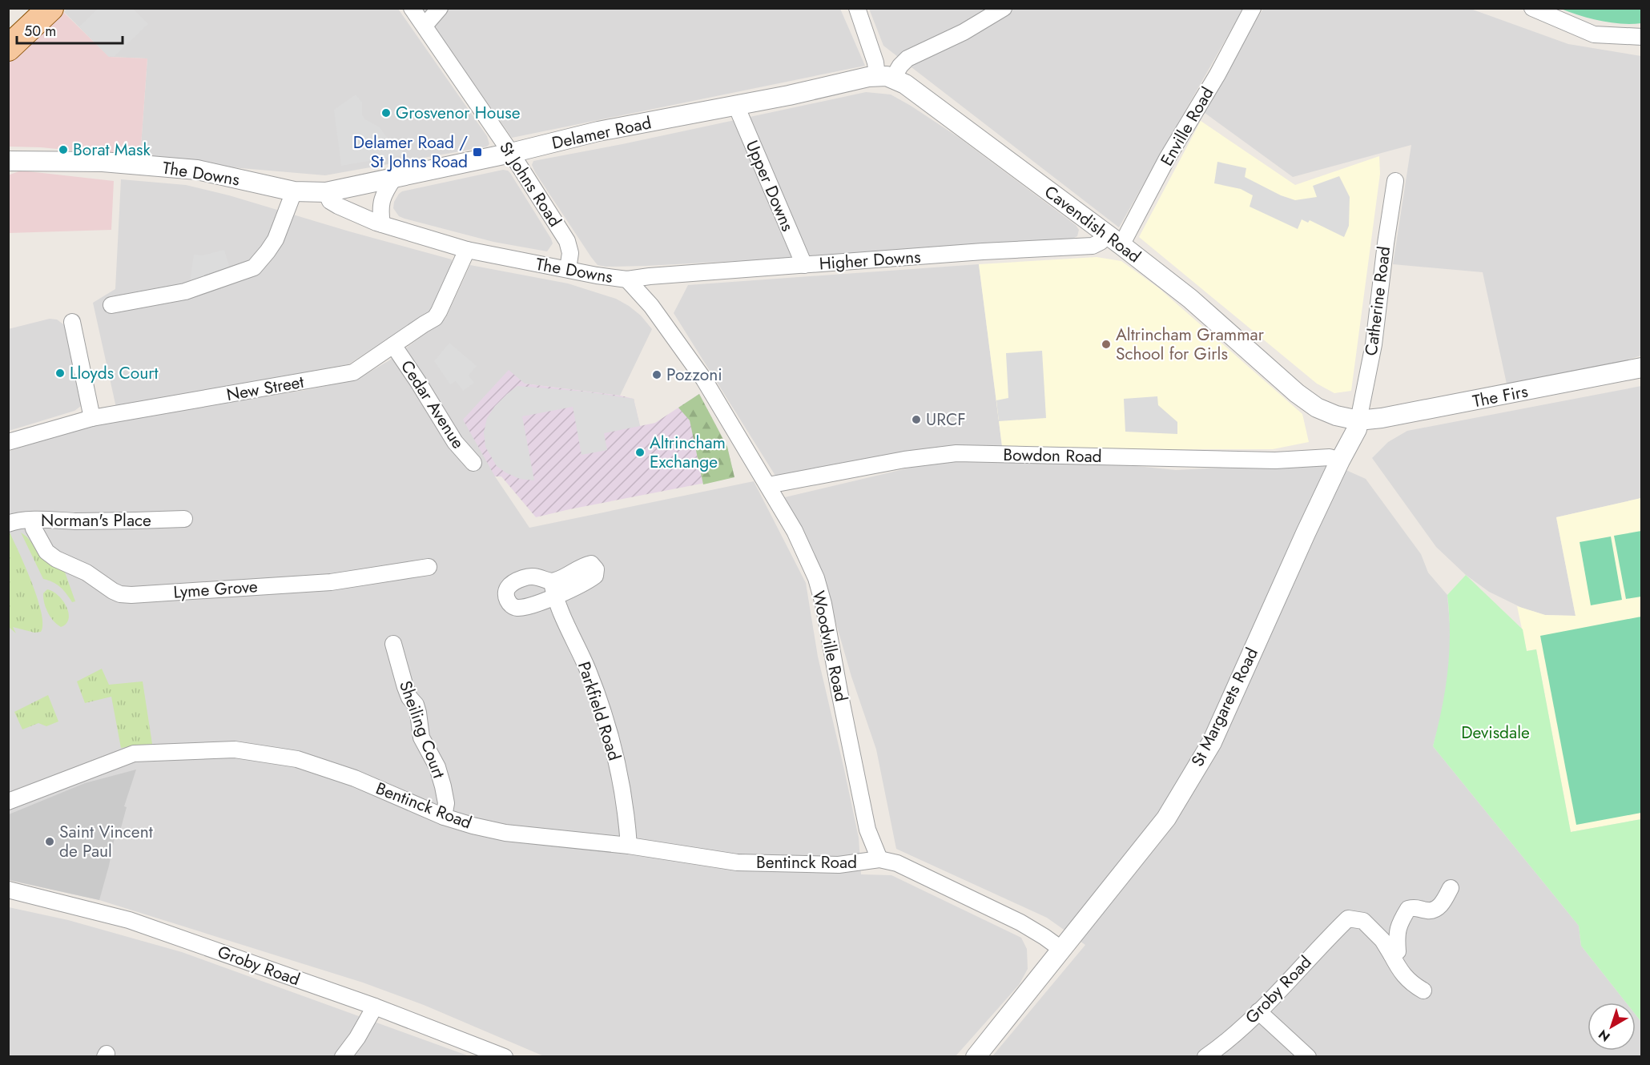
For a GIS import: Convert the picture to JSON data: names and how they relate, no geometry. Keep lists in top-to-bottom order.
{
  "streets": {
    "street": [
      "Enville Road",
      "Delamer Road",
      "The Downs",
      "St Johns Road",
      "Upper Downs",
      "Cavendish Road",
      "Higher Downs",
      "Catherine Road",
      "New Street",
      "The Firs",
      "Cedar Avenue",
      "Bowdon Road",
      "Norman's Place",
      "Lyme Grove",
      "Woodville Road",
      "St Margarets Road",
      "Parkfield Road",
      "Sheiling Court",
      "Bentinck Road",
      "Groby Road"
    ]
  },
  "crossings": [
    ["Enville Road", "Cavendish Road"],
    ["Enville Road", "Higher Downs"],
    ["Delamer Road", "The Downs"],
    ["Delamer Road", "St Johns Road"],
    ["Delamer Road", "Upper Downs"],
    ["Delamer Road", "Cavendish Road"],
    ["The Downs", "St Johns Road"],
    ["The Downs", "Higher Downs"],
    ["The Downs", "New Street"],
    ["The Downs", "Woodville Road"],
    ["Upper Downs", "Higher Downs"],
    ["Cavendish Road", "Higher Downs"],
    ["Cavendish Road", "Catherine Road"],
    ["Cavendish Road", "The Firs"],
    ["Cavendish Road", "St Margarets Road"],
    ["Higher Downs", "Woodville Road"],
    ["Catherine Road", "The Firs"],
    ["Catherine Road", "St Margarets Road"],
    ["New Street", "Cedar Avenue"],
    ["The Firs", "St Margarets Road"],
    ["Bowdon Road", "Woodville Road"],
    ["Bowdon Road", "St Margarets Road"],
    ["Norman's Place", "Lyme Grove"],
    ["Woodville Road", "Bentinck Road"],
    ["Parkfield Road", "Bentinck Road"],
    ["Sheiling Court", "Bentinck Road"]
  ],
  "parks": ["Devisdale"],
  "places": {
    "other": [
      "Grosvenor House",
      "Borat Mask",
      "Altrincham Grammar School for Girls",
      "Lloyds Court",
      "Pozzoni",
      "URCF",
      "Altrincham Exchange",
      "Saint Vincent de Paul"
    ],
    "transit": ["Delamer Road / St Johns Road"]
  },
  "scale_bar": "50 m",
  "north": "bottom left"
}
